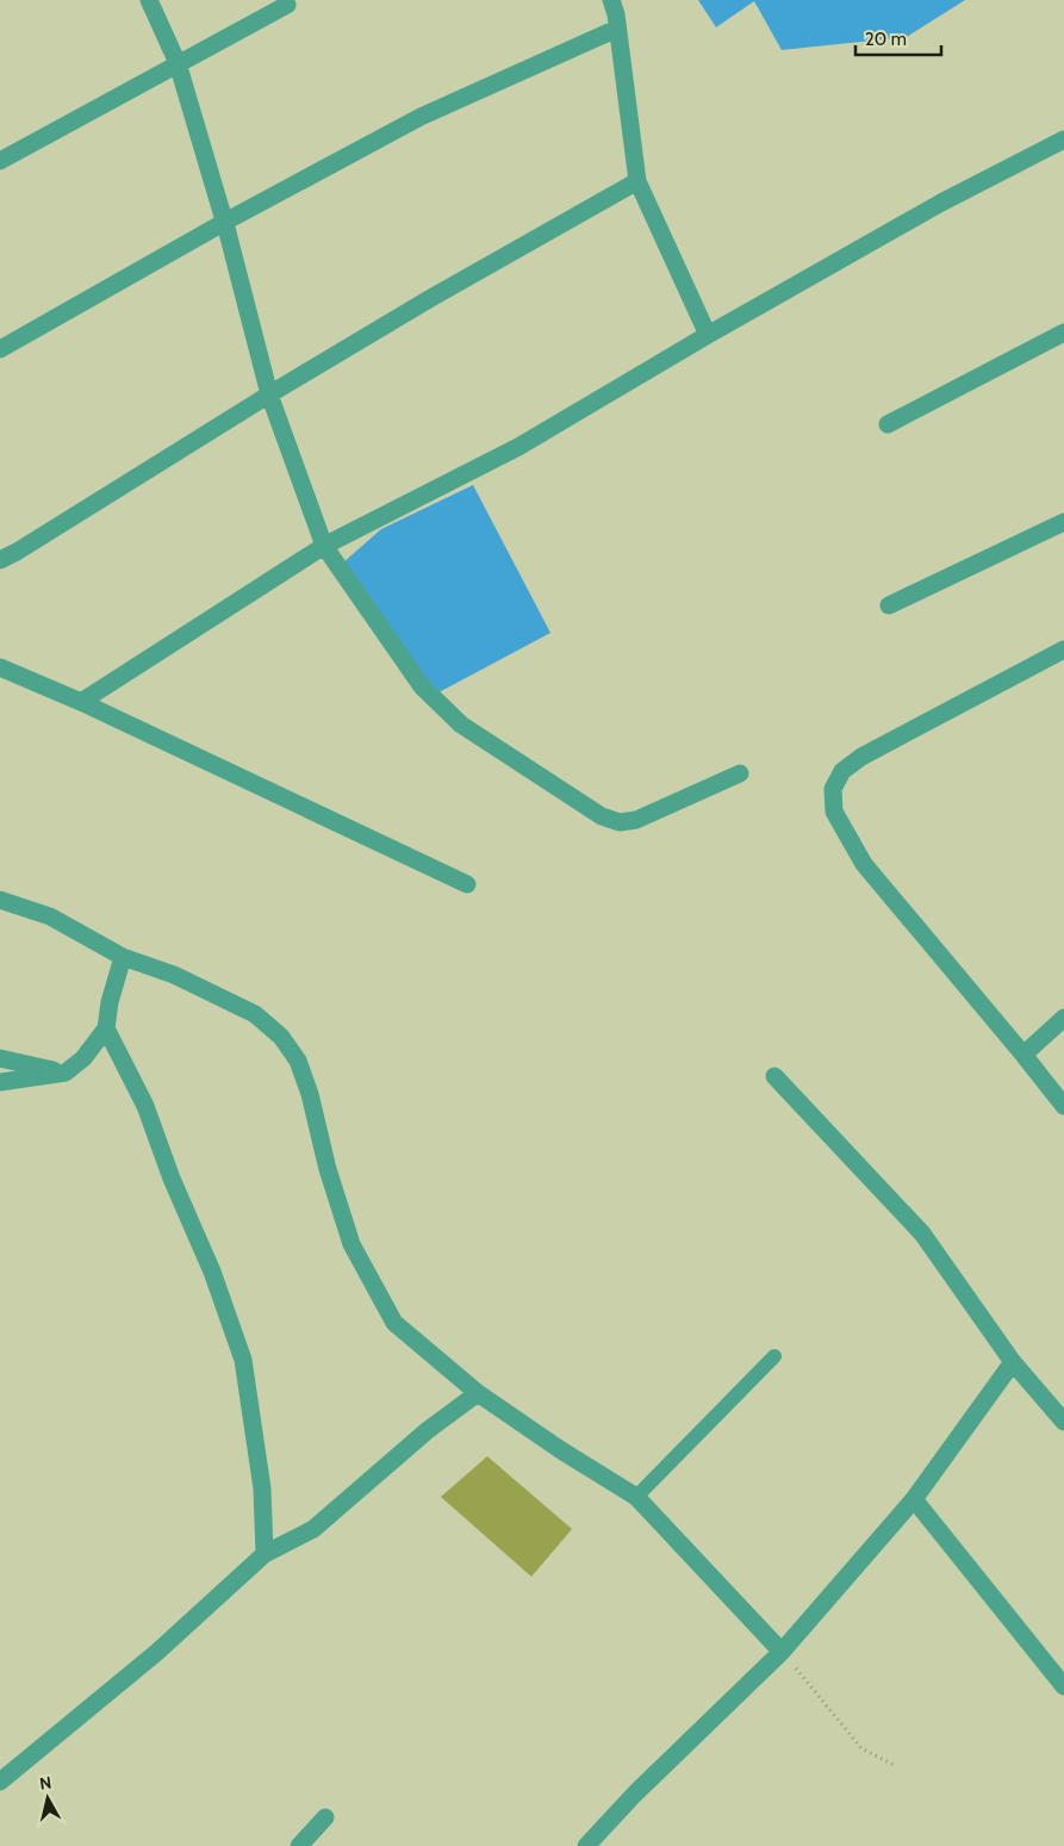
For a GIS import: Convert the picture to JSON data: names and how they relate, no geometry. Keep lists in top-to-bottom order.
{
  "scale_bar": "20 m",
  "north": "top"
}
